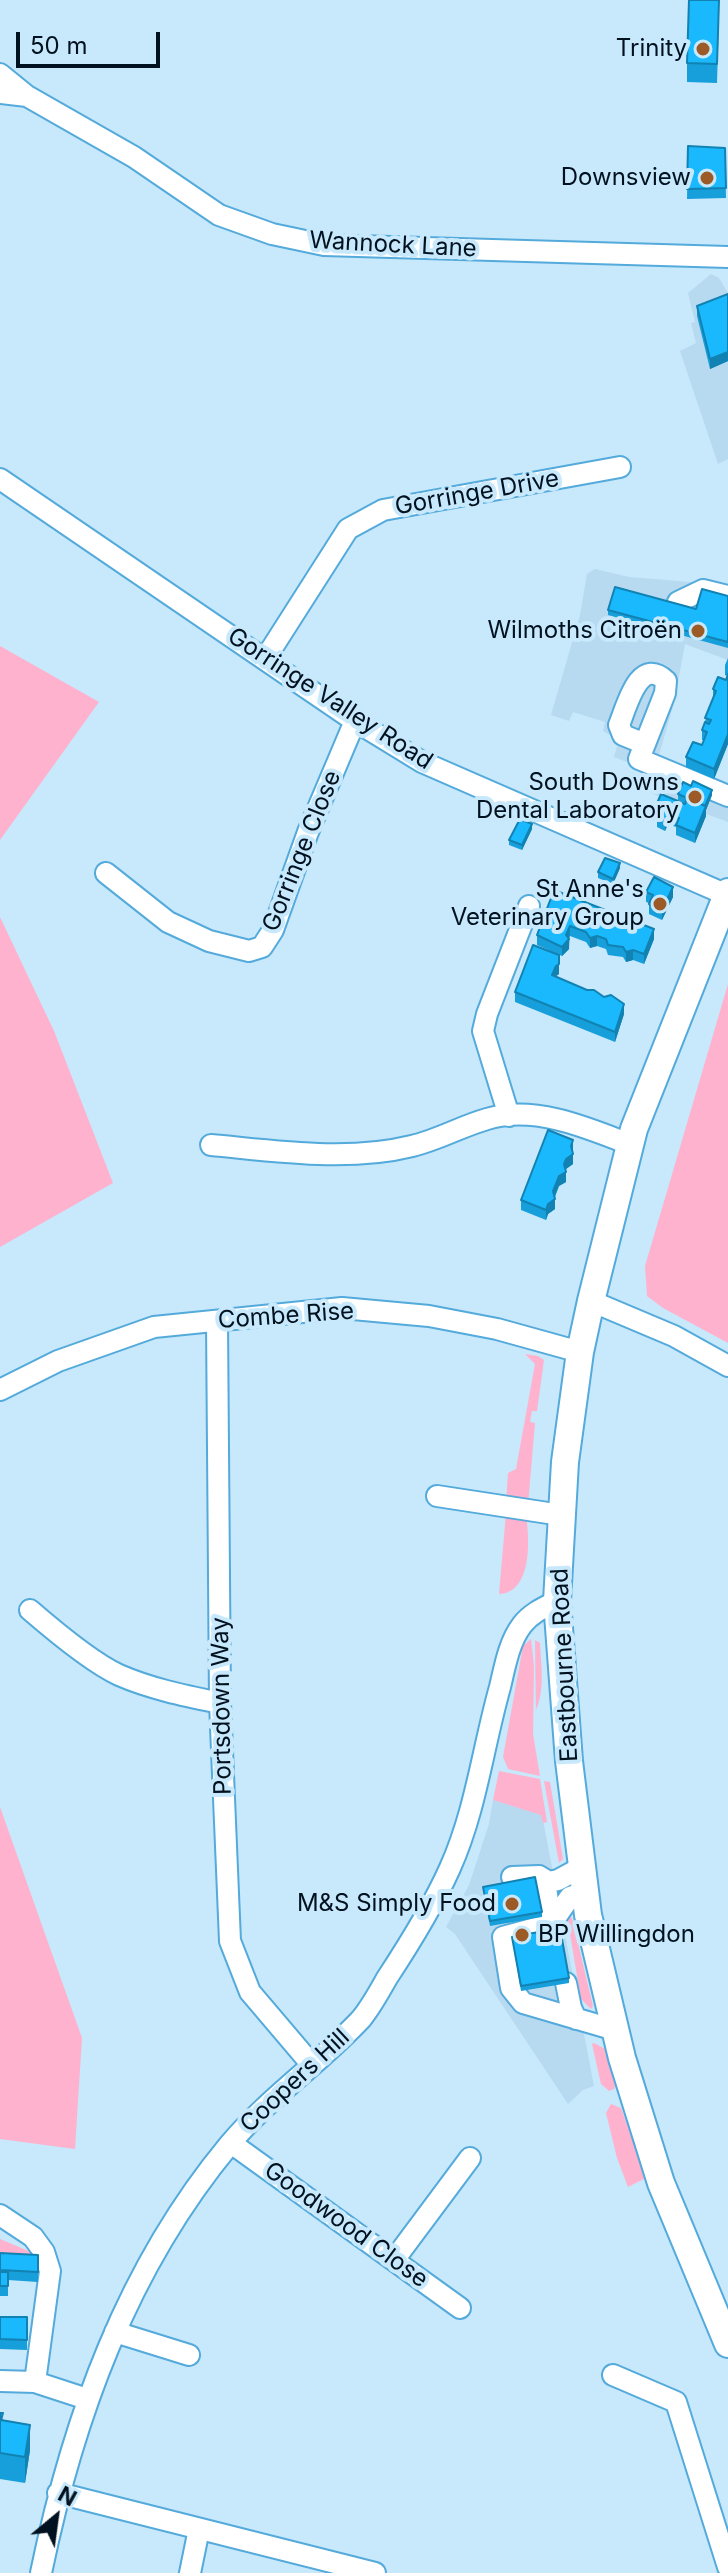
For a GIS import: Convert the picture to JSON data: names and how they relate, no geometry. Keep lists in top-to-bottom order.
{
  "streets": {
    "main road": ["Eastbourne Road"],
    "street": [
      "Wannock Lane",
      "Gorringe Drive",
      "Gorringe Valley Road",
      "Gorringe Close",
      "Combe Rise",
      "Portsdown Way",
      "Coopers Hill",
      "Goodwood Close"
    ]
  },
  "crossings": [
    ["Gorringe Drive", "Gorringe Valley Road"],
    ["Gorringe Valley Road", "Gorringe Close"],
    ["Gorringe Valley Road", "Eastbourne Road"],
    ["Combe Rise", "Eastbourne Road"],
    ["Combe Rise", "Portsdown Way"],
    ["Eastbourne Road", "Coopers Hill"],
    ["Portsdown Way", "Coopers Hill"],
    ["Coopers Hill", "Goodwood Close"]
  ],
  "places": [
    "Trinity",
    "Downsview",
    "Wilmoths Citroën",
    "South Downs Dental Laboratory",
    "St Anne's Veterinary Group",
    "M&S Simply Food",
    "BP Willingdon"
  ],
  "scale_bar": "50 m",
  "north": "top right"
}
